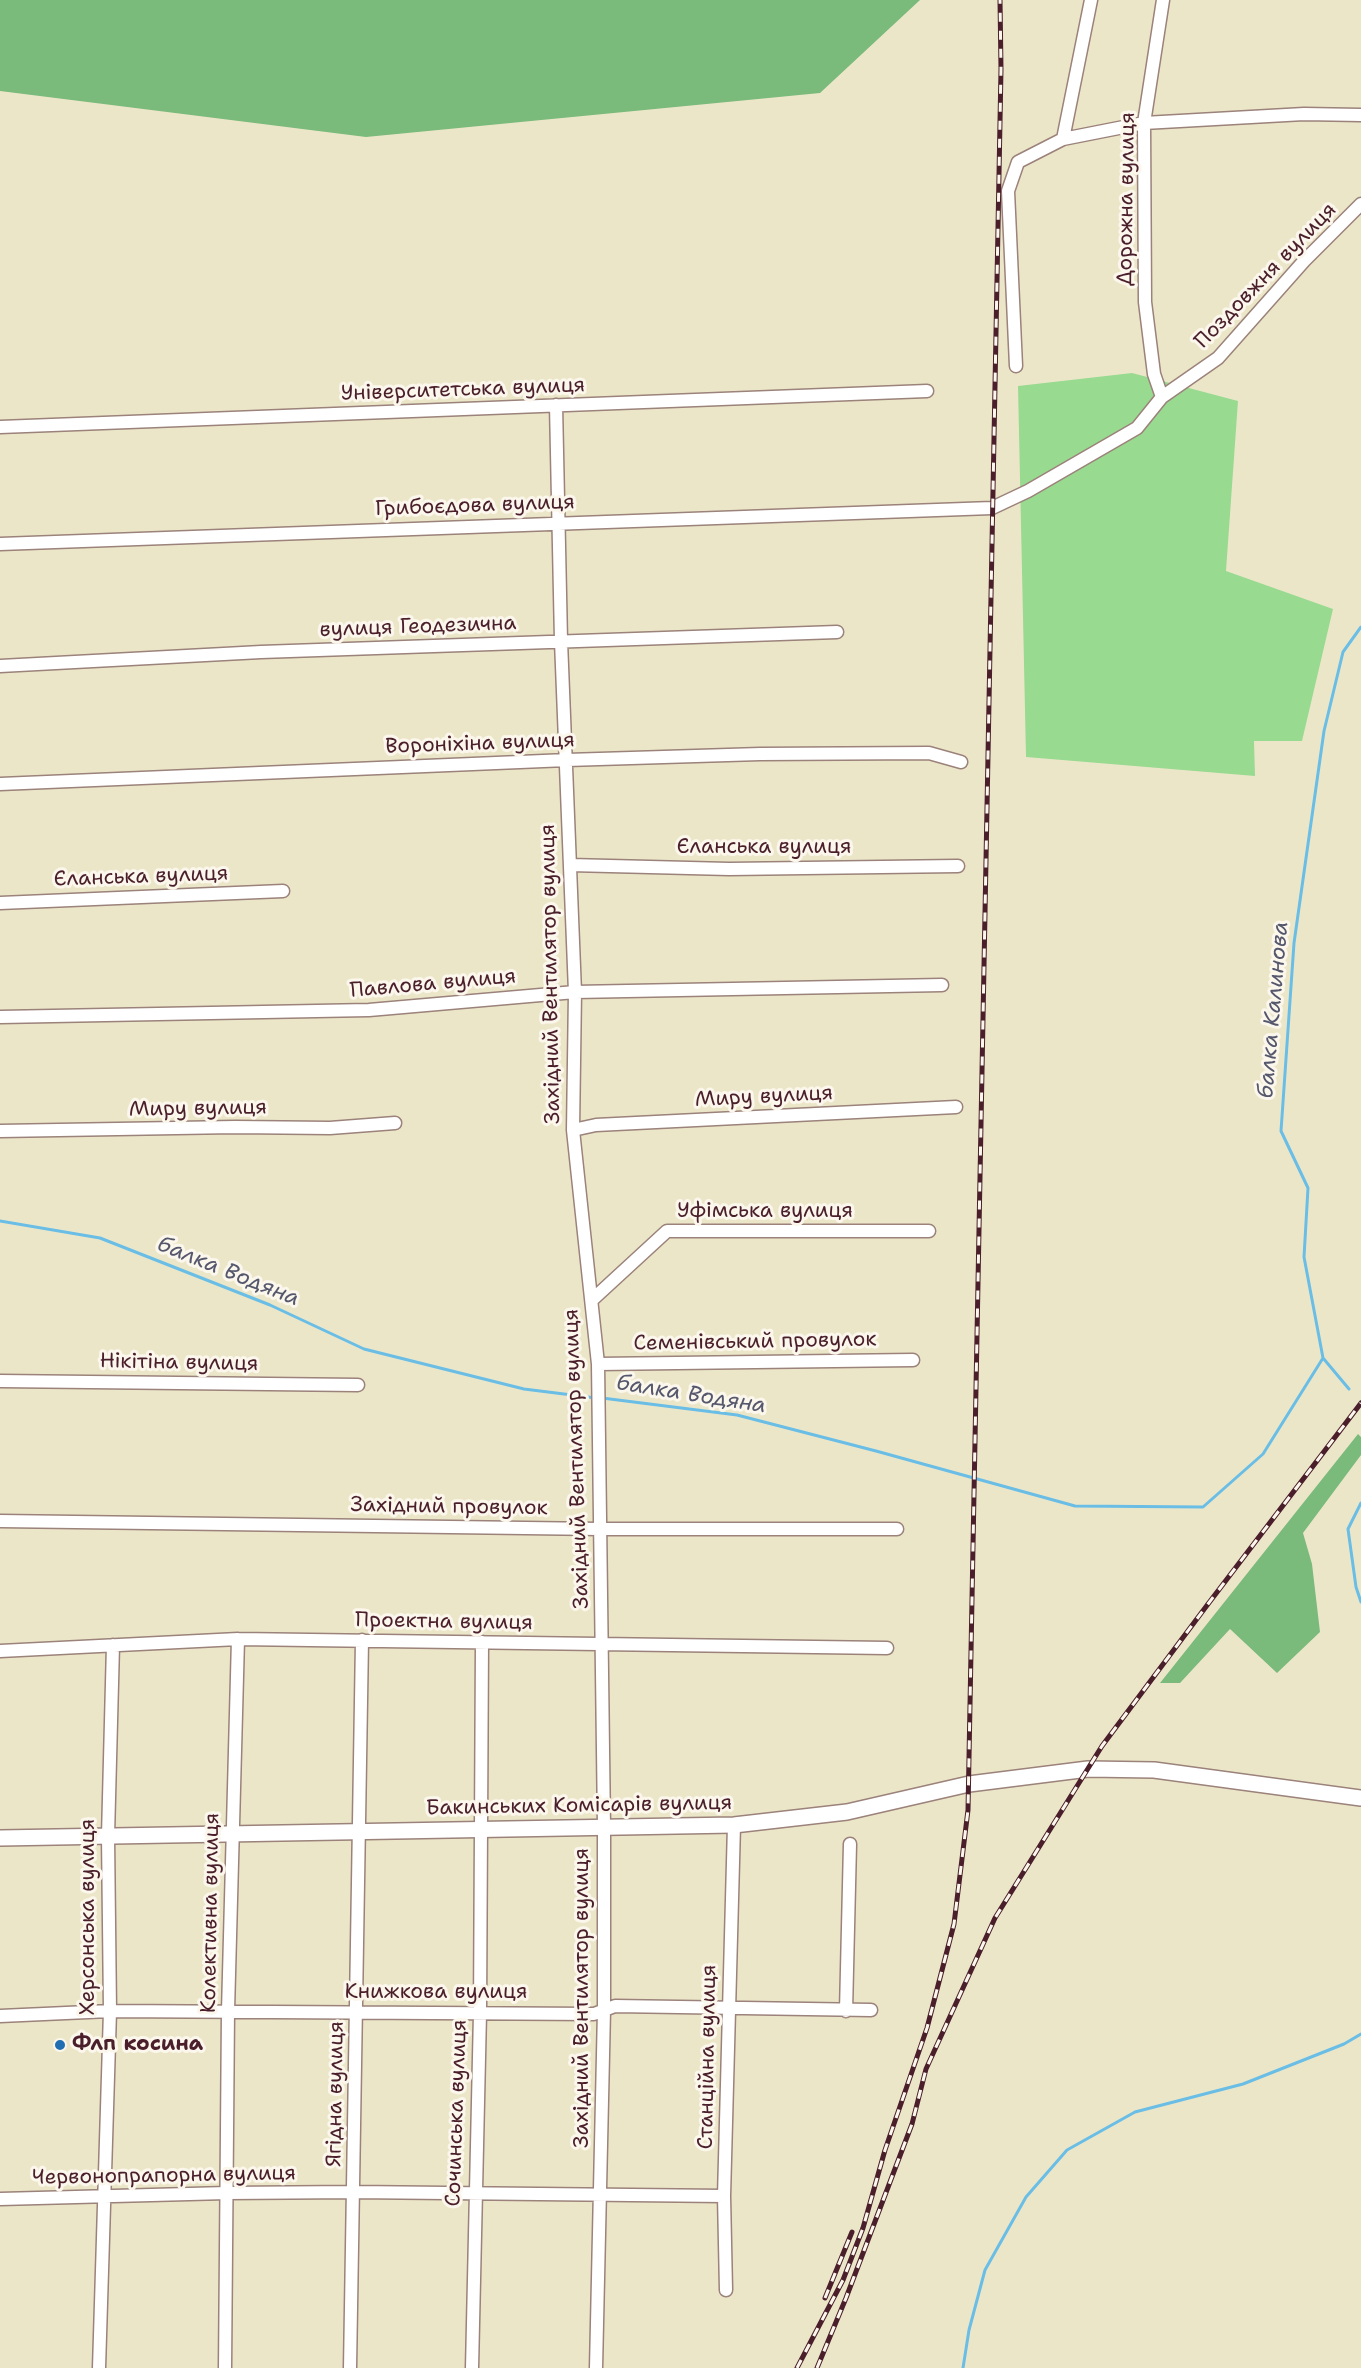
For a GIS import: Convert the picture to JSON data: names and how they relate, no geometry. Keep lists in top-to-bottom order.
{
  "streets": {
    "street": [
      "Дорожна вулиця",
      "Поздовжня вулиця",
      "Університетська вулиця",
      "Грибоєдова вулиця",
      "вулиця Геодезична",
      "Вороніхіна вулиця",
      "Єланська вулиця",
      "Західний Вентилятор вулиця",
      "Павлова вулиця",
      "Миру вулиця",
      "Уфімська вулиця",
      "Семенівський провулок",
      "Нікітіна вулиця",
      "Західний провулок",
      "Проектна вулиця",
      "Бакинських Комісарів вулиця",
      "Колективна вулиця",
      "Херсонська вулиця",
      "Книжкова вулиця",
      "Станційна вулиця",
      "Ягідна вулиця",
      "Сочинська вулиця",
      "Червонопрапорна вулиця"
    ]
  },
  "crossings": [
    ["Дорожна вулиця", "Поздовжня вулиця"],
    ["Поздовжня вулиця", "Грибоєдова вулиця"],
    ["Університетська вулиця", "Західний Вентилятор вулиця"],
    ["Грибоєдова вулиця", "Західний Вентилятор вулиця"],
    ["вулиця Геодезична", "Західний Вентилятор вулиця"],
    ["Вороніхіна вулиця", "Західний Вентилятор вулиця"],
    ["Єланська вулиця", "Західний Вентилятор вулиця"],
    ["Західний Вентилятор вулиця", "Павлова вулиця"],
    ["Західний Вентилятор вулиця", "Миру вулиця"],
    ["Західний Вентилятор вулиця", "Уфімська вулиця"],
    ["Західний Вентилятор вулиця", "Семенівський провулок"],
    ["Західний Вентилятор вулиця", "Західний провулок"],
    ["Західний Вентилятор вулиця", "Проектна вулиця"],
    ["Західний Вентилятор вулиця", "Бакинських Комісарів вулиця"],
    ["Західний Вентилятор вулиця", "Книжкова вулиця"],
    ["Західний Вентилятор вулиця", "Червонопрапорна вулиця"],
    ["Проектна вулиця", "Колективна вулиця"],
    ["Проектна вулиця", "Херсонська вулиця"],
    ["Проектна вулиця", "Ягідна вулиця"],
    ["Проектна вулиця", "Сочинська вулиця"],
    ["Бакинських Комісарів вулиця", "Колективна вулиця"],
    ["Бакинських Комісарів вулиця", "Херсонська вулиця"],
    ["Бакинських Комісарів вулиця", "Станційна вулиця"],
    ["Бакинських Комісарів вулиця", "Ягідна вулиця"],
    ["Бакинських Комісарів вулиця", "Сочинська вулиця"],
    ["Колективна вулиця", "Книжкова вулиця"],
    ["Колективна вулиця", "Червонопрапорна вулиця"],
    ["Херсонська вулиця", "Книжкова вулиця"],
    ["Херсонська вулиця", "Червонопрапорна вулиця"],
    ["Книжкова вулиця", "Станційна вулиця"],
    ["Книжкова вулиця", "Ягідна вулиця"],
    ["Книжкова вулиця", "Сочинська вулиця"],
    ["Станційна вулиця", "Червонопрапорна вулиця"],
    ["Ягідна вулиця", "Червонопрапорна вулиця"],
    ["Сочинська вулиця", "Червонопрапорна вулиця"]
  ],
  "water": ["балка Калинова", "балка Водяна"],
  "places": ["Флп косина"]
}
